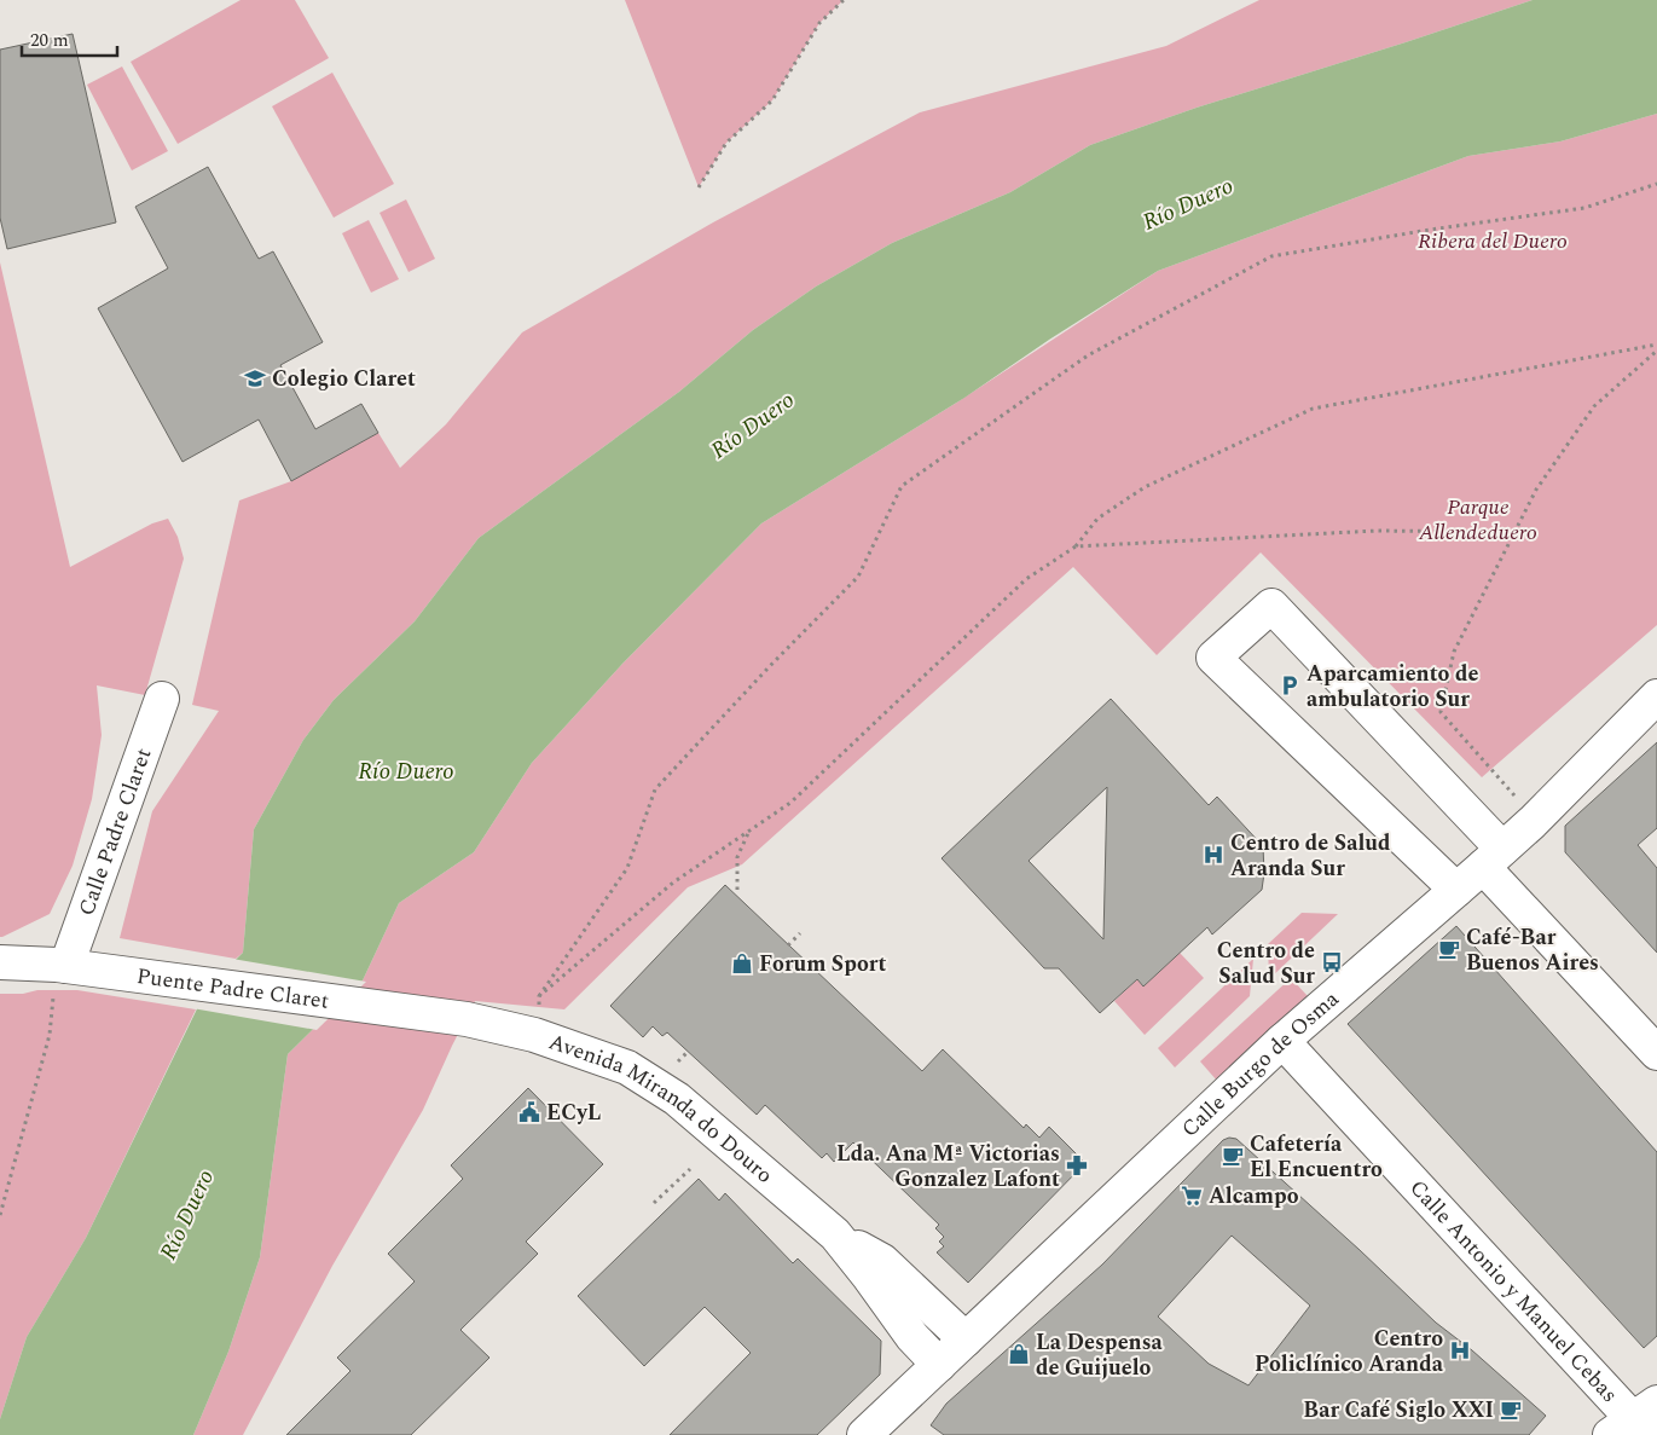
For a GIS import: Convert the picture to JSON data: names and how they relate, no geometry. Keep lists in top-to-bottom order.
{
  "streets": {
    "street": [
      "Calle Padre Claret",
      "Puente Padre Claret",
      "Calle Burgo de Osma",
      "Avenida Miranda do Douro",
      "Calle Antonio y Manuel Cebas"
    ]
  },
  "crossings": [
    ["Calle Padre Claret", "Puente Padre Claret"],
    ["Puente Padre Claret", "Avenida Miranda do Douro"],
    ["Calle Burgo de Osma", "Avenida Miranda do Douro"],
    ["Calle Burgo de Osma", "Calle Antonio y Manuel Cebas"]
  ],
  "water": ["Río Duero"],
  "parks": ["Ribera del Duero", "Parque Allendeduero"],
  "places": {
    "school or university": ["Colegio Claret"],
    "parking": ["Aparcamiento de ambulatorio Sur"],
    "hospital": ["Centro de Salud Aranda Sur", "Centro Policlínico Aranda"],
    "cafe": ["Café-Bar Buenos Aires", "Cafetería El Encuentro", "Bar Café Siglo XXI"],
    "bus stop": ["Centro de Salud Sur"],
    "shop": ["Forum Sport", "La Despensa de Guijuelo"],
    "public building": ["ECyL"],
    "pharmacy": ["Lda. Ana Mª Victorias Gonzalez Lafont"],
    "supermarket": ["Alcampo"]
  },
  "scale_bar": "20 m"
}
